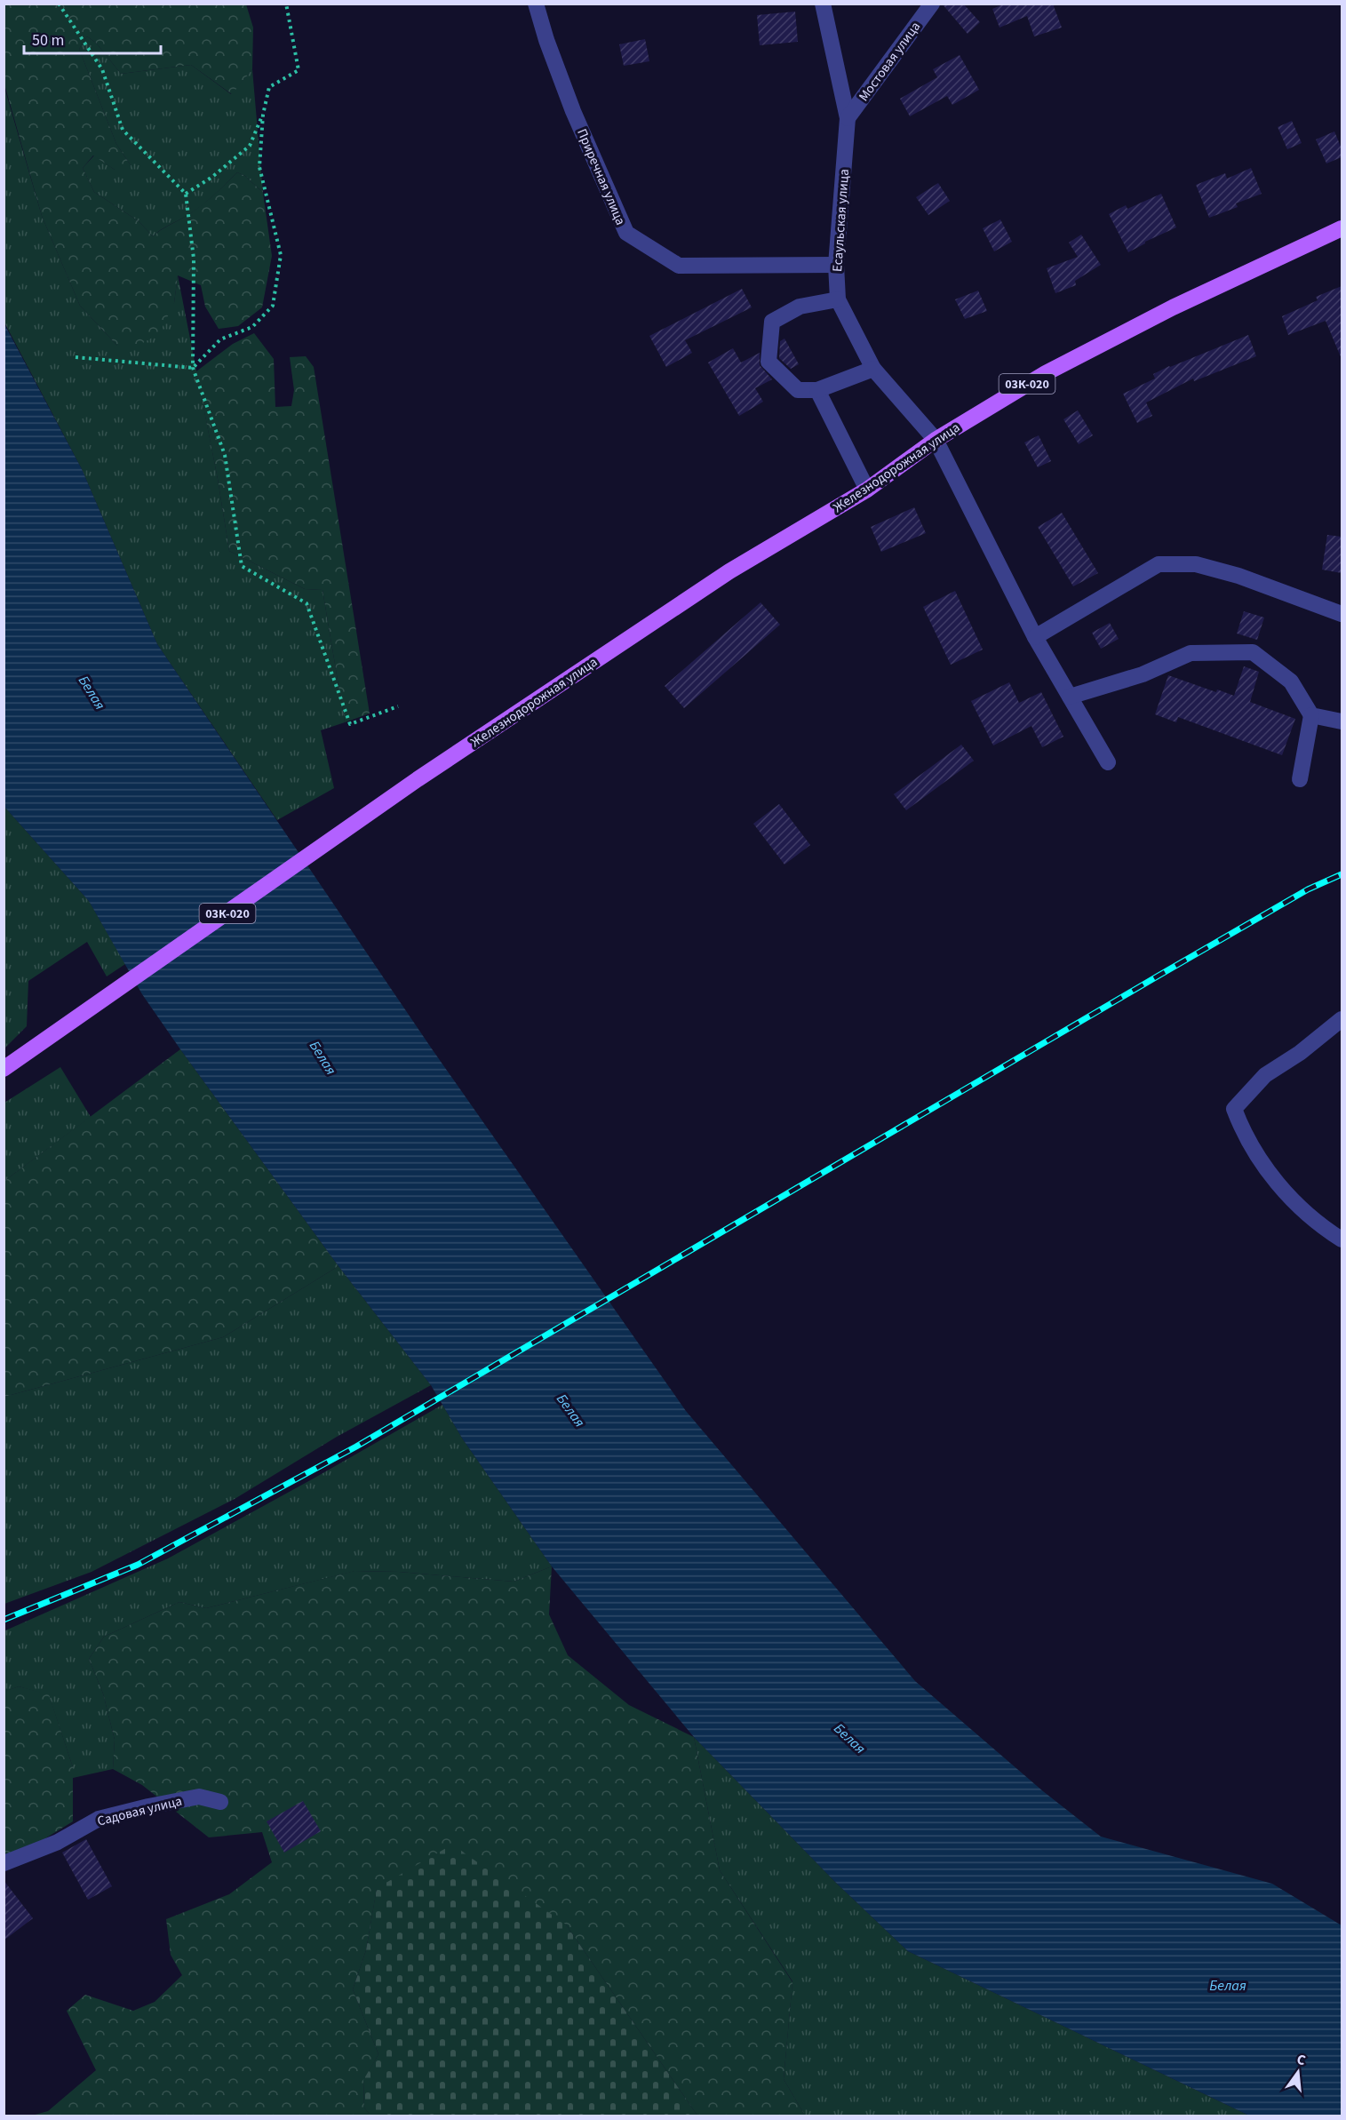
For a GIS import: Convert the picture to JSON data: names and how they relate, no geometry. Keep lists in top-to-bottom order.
{
  "streets": {
    "main road": ["03К-020", "Железнодорожная улица"],
    "street": [
      "Мостовая улица",
      "Приречная улица",
      "Есаульская улица",
      "Садовая улица"
    ]
  },
  "crossings": [
    ["Мостовая улица", "Есаульская улица"],
    ["Приречная улица", "Есаульская улица"],
    ["Есаульская улица", "Железнодорожная улица"]
  ],
  "water": ["Белая"],
  "scale_bar": "50 m",
  "north": "top"
}
